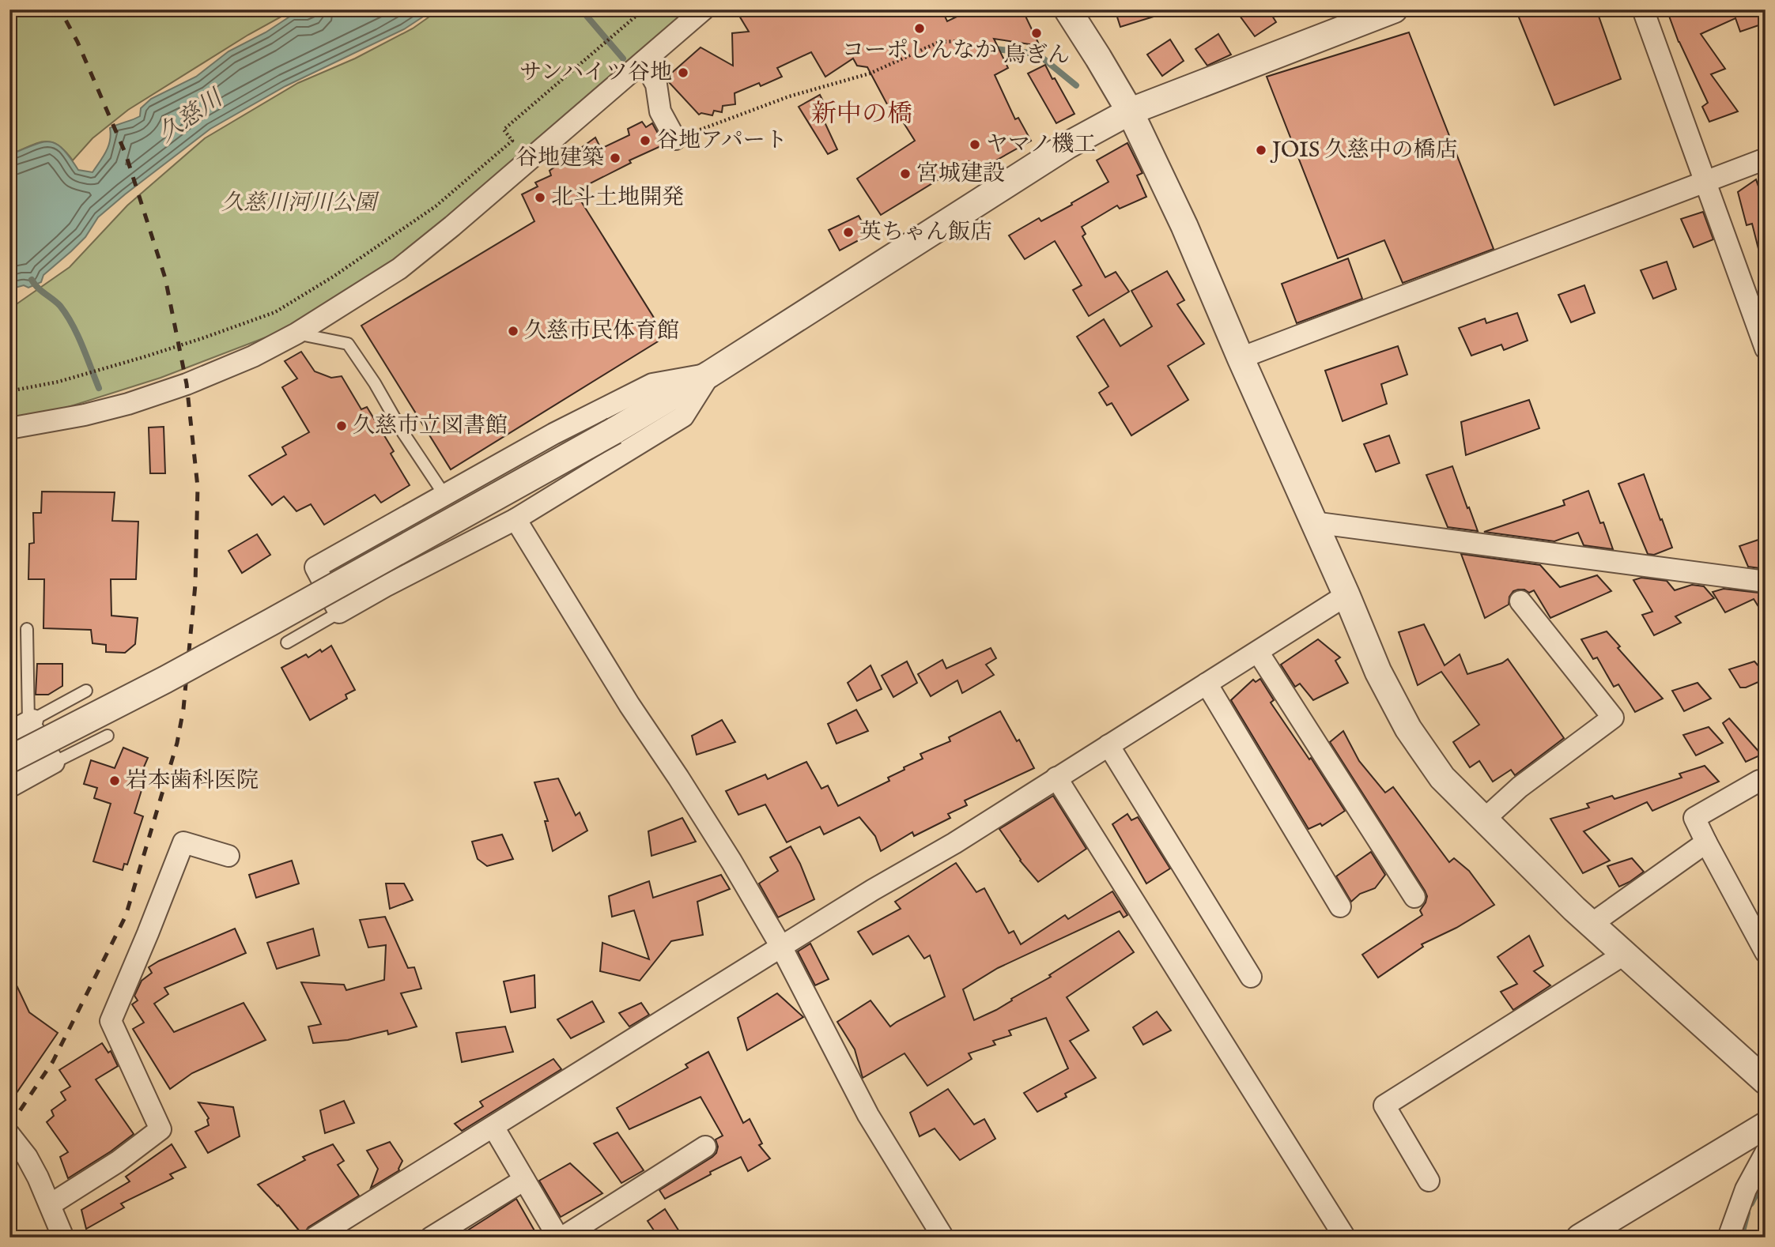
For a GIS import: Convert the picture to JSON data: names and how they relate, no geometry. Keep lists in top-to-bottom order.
{
  "districts": ["新中の橋"],
  "water": ["久慈川"],
  "parks": ["久慈川河川公園"],
  "places": [
    "コーポしんなか",
    "鳥ぎん",
    "サンハイツ谷地",
    "谷地アパート",
    "ヤマノ機工",
    "JOIS 久慈中の橋店",
    "谷地建築",
    "宮城建設",
    "北斗土地開発",
    "英ちゃん飯店",
    "久慈市民体育館",
    "久慈市立図書館",
    "岩本歯科医院"
  ]
}
